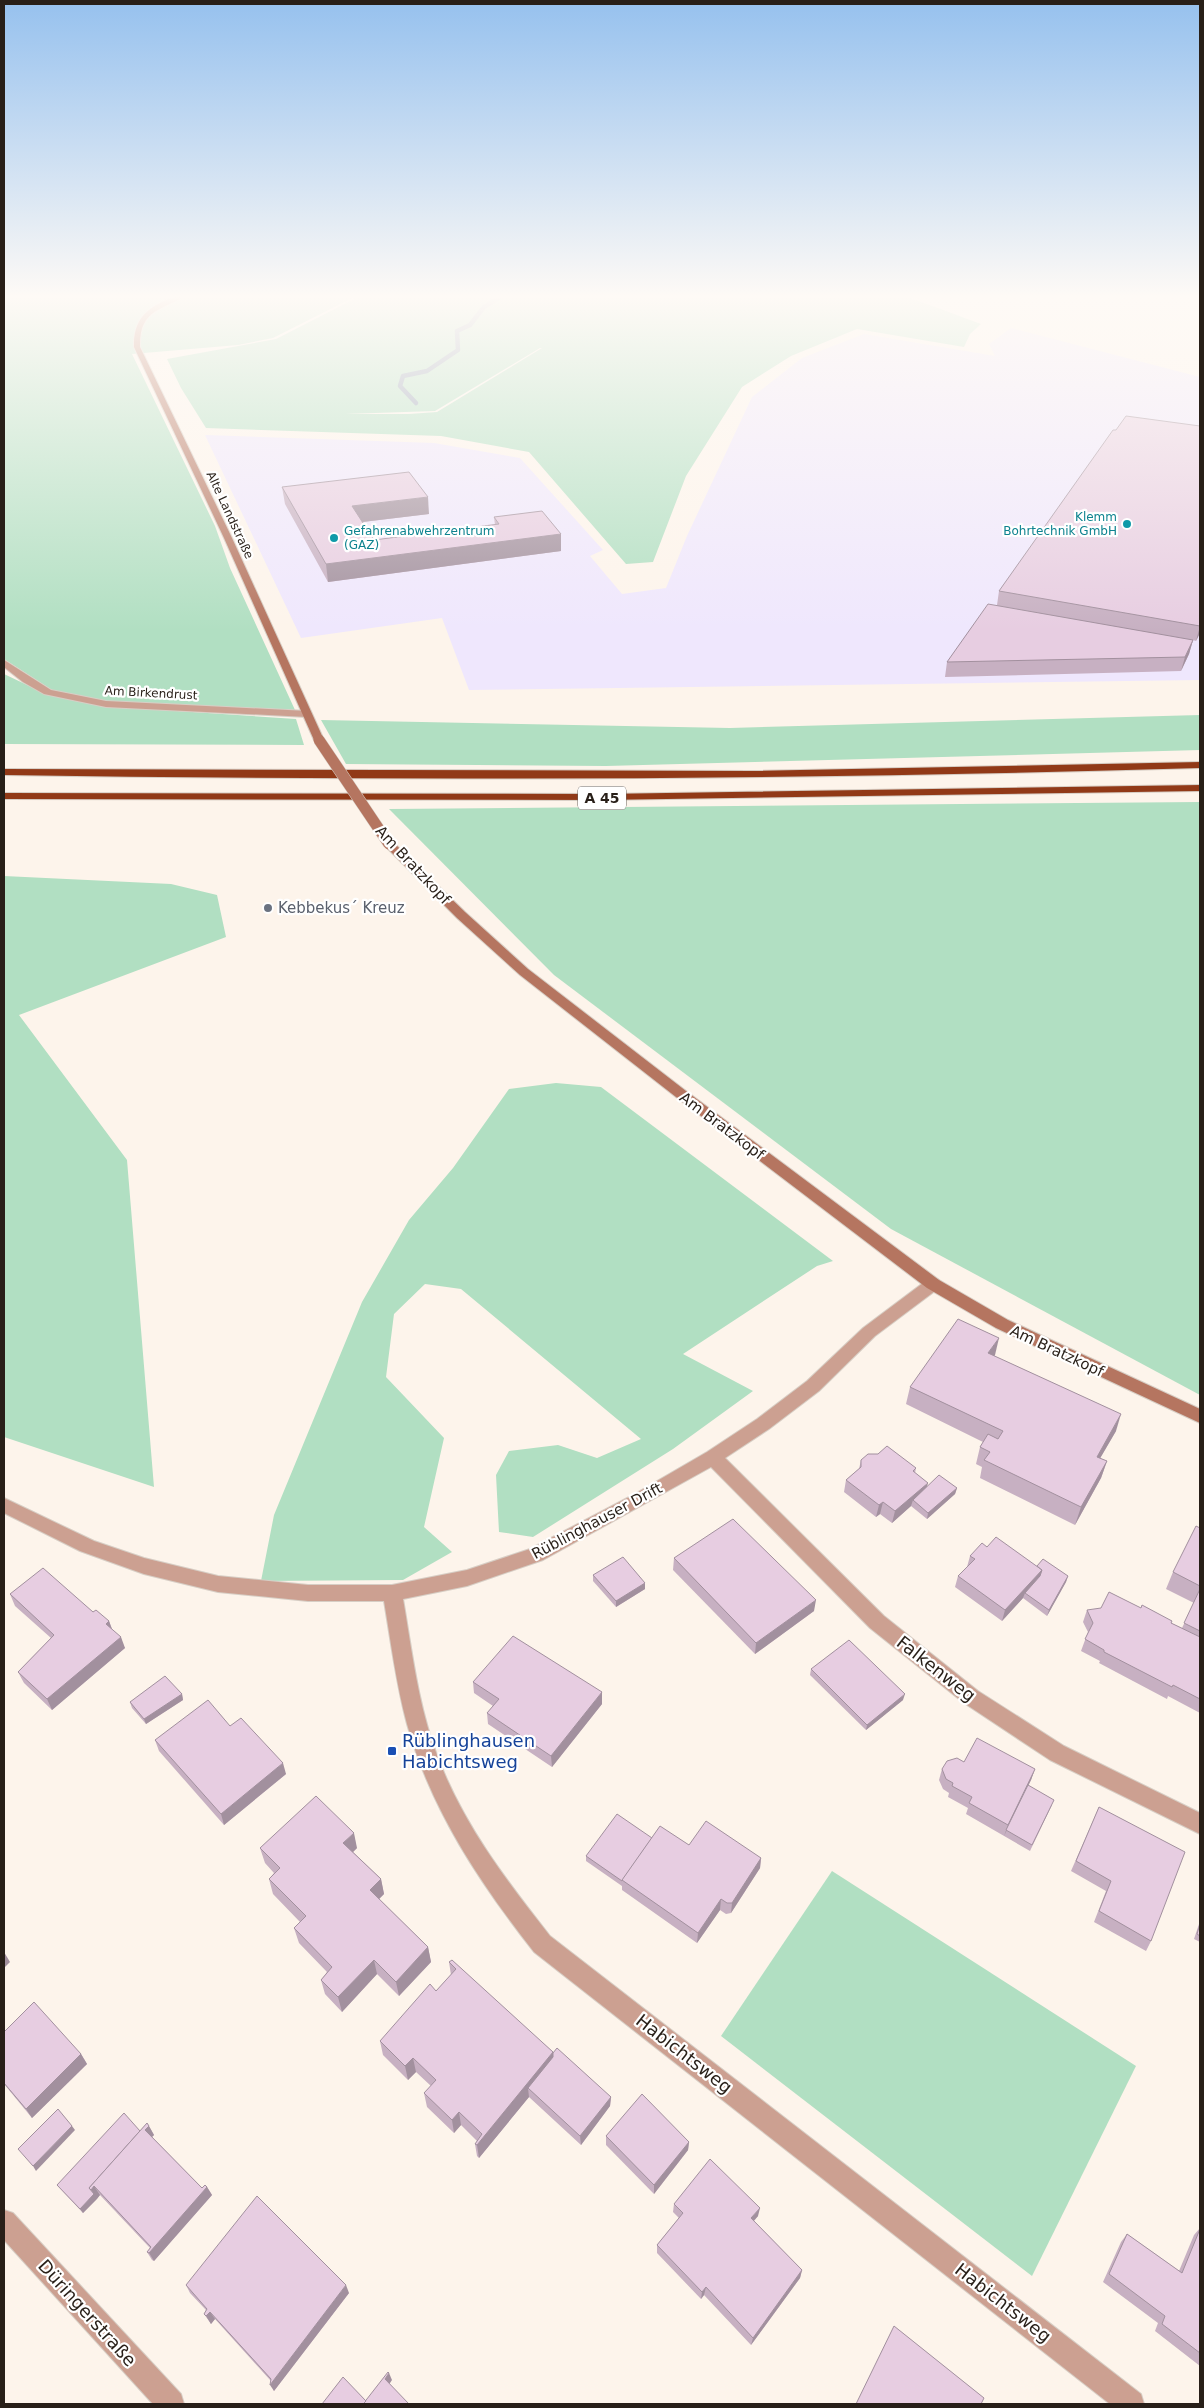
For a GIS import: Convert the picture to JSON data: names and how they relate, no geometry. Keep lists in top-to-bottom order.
{
  "streets": {
    "highway": ["A 45"],
    "street": [
      "Alte Landstraße",
      "Am Birkendrust",
      "Am Bratzkopf",
      "Rüblinghauser Drift",
      "Falkenweg",
      "Habichtsweg",
      "Düringerstraße"
    ]
  },
  "crossings": [
    ["Alte Landstraße", "Am Birkendrust"],
    ["Alte Landstraße", "Am Bratzkopf"],
    ["Am Bratzkopf", "Rüblinghauser Drift"],
    ["Rüblinghauser Drift", "Falkenweg"],
    ["Rüblinghauser Drift", "Habichtsweg"]
  ],
  "places": {
    "other": ["Klemm Bohrtechnik GmbH", "Gefahrenabwehrzentrum (GAZ)", "Kebbekus´ Kreuz"],
    "transit": ["Rüblinghausen Habichtsweg"]
  }
}
